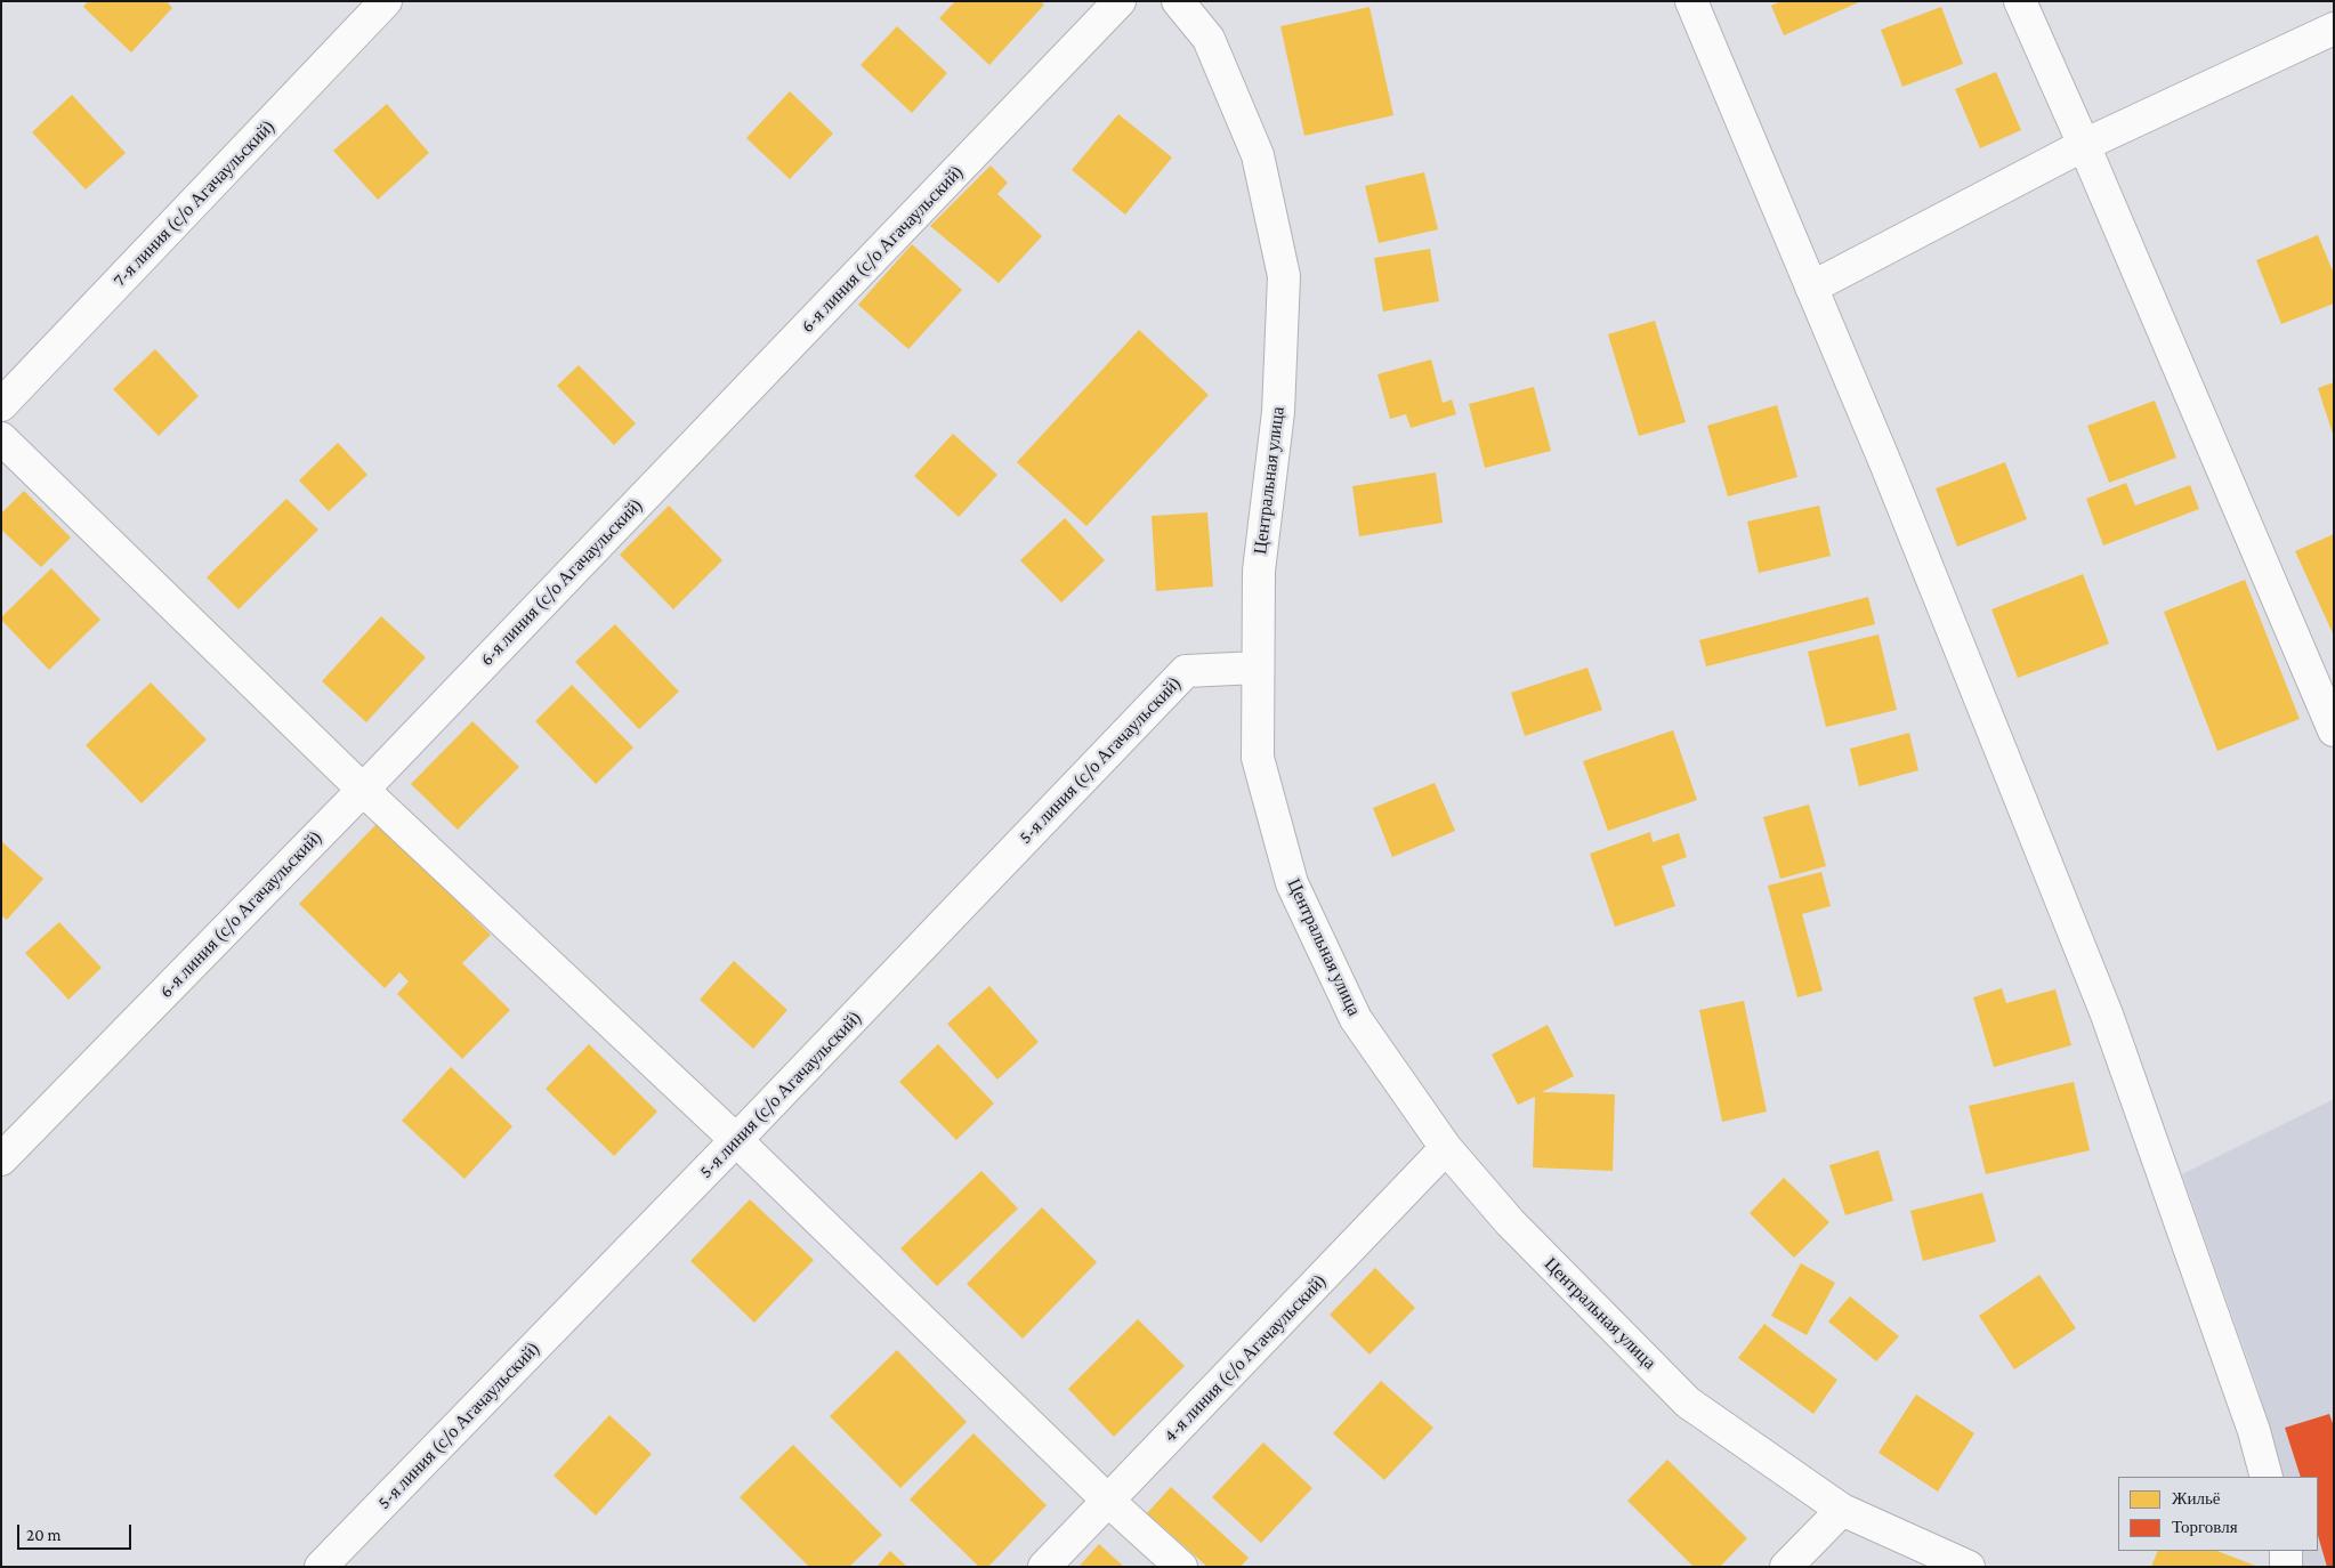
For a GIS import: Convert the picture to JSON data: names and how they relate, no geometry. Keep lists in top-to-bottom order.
{
  "streets": {
    "street": [
      "7-я линия (с/о Агачаульский)",
      "6-я линия (с/о Агачаульский)",
      "Центральная улица",
      "5-я линия (с/о Агачаульский)",
      "4-я линия (с/о Агачаульский)"
    ]
  },
  "crossings": [
    ["Центральная улица", "5-я линия (с/о Агачаульский)"],
    ["Центральная улица", "4-я линия (с/о Агачаульский)"]
  ],
  "legend": ["Жильё", "Торговля"],
  "scale_bar": "20 m"
}
